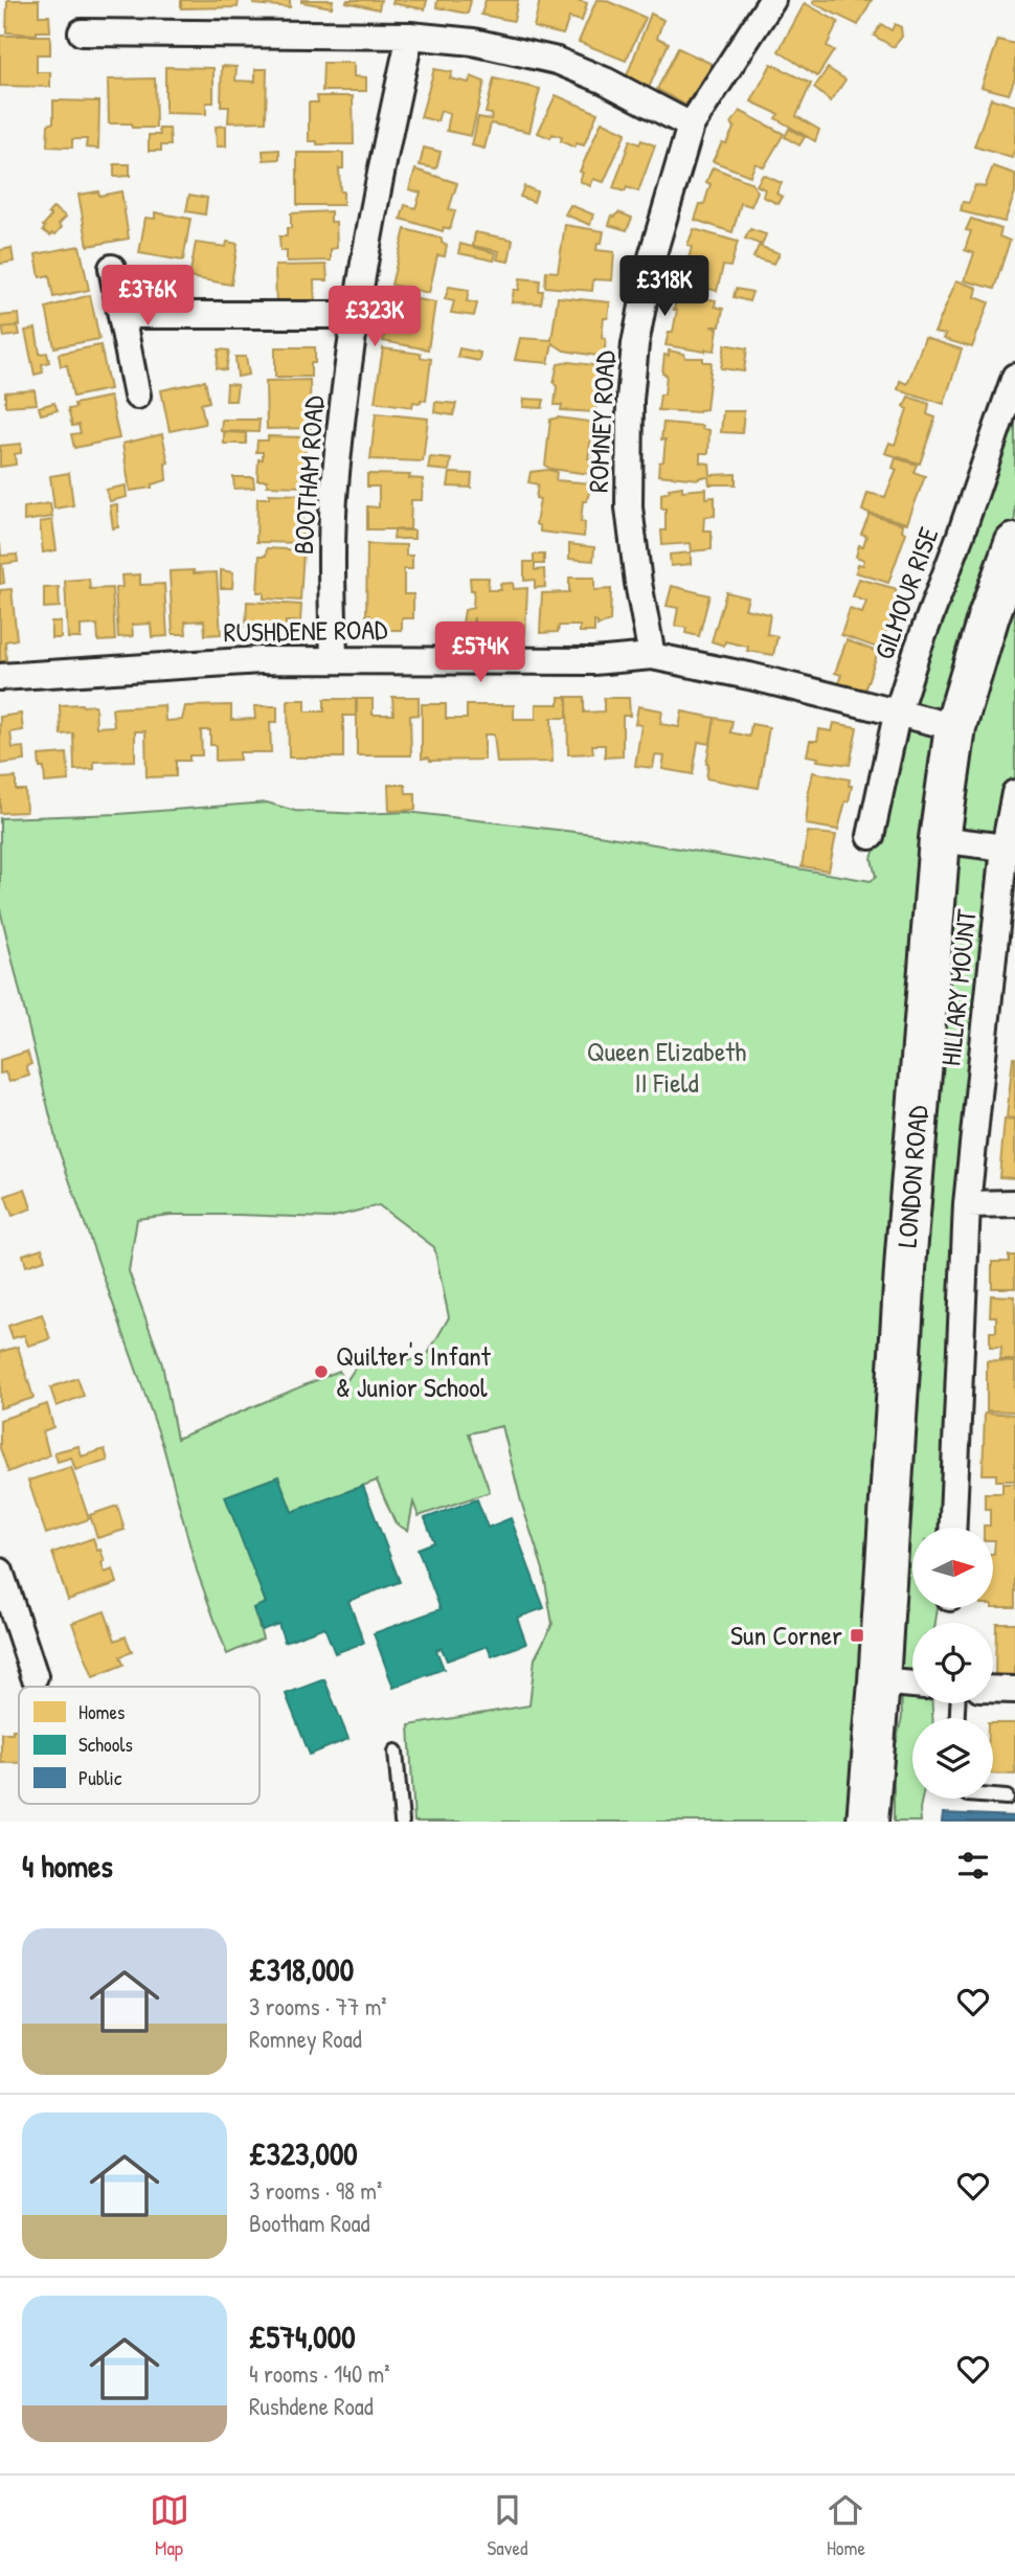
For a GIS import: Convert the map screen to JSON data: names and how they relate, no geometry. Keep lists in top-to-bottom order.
{
  "streets": {
    "main road": ["LONDON ROAD"],
    "street": [
      "ROMNEY ROAD",
      "BOOTHAM ROAD",
      "GILMOUR RISE",
      "RUSHDENE ROAD",
      "HILLARY MOUNT"
    ]
  },
  "crossings": [
    ["ROMNEY ROAD", "RUSHDENE ROAD"],
    ["BOOTHAM ROAD", "RUSHDENE ROAD"],
    ["GILMOUR RISE", "RUSHDENE ROAD"],
    ["RUSHDENE ROAD", "LONDON ROAD"]
  ],
  "parks": ["Queen Elizabeth II Field"],
  "places": {
    "other": ["Quilter's Infant & Junior School"],
    "transit": ["Sun Corner"]
  },
  "legend": ["Homes", "Schools", "Public"],
  "north": "right",
  "page": {
    "price": [
      "£318K",
      "£376K",
      "£323K",
      "£574K"
    ],
    "heading": "4 homes",
    "list": [
      {
        "name": "£318,000",
        "note": "3 rooms · 77 m² · Romney Road"
      },
      {
        "name": "£323,000",
        "note": "3 rooms · 98 m² · Bootham Road"
      },
      {
        "name": "£574,000",
        "note": "4 rooms · 140 m² · Rushdene Road"
      }
    ],
    "tabs": ["Map", "Saved", "Home"]
  }
}
